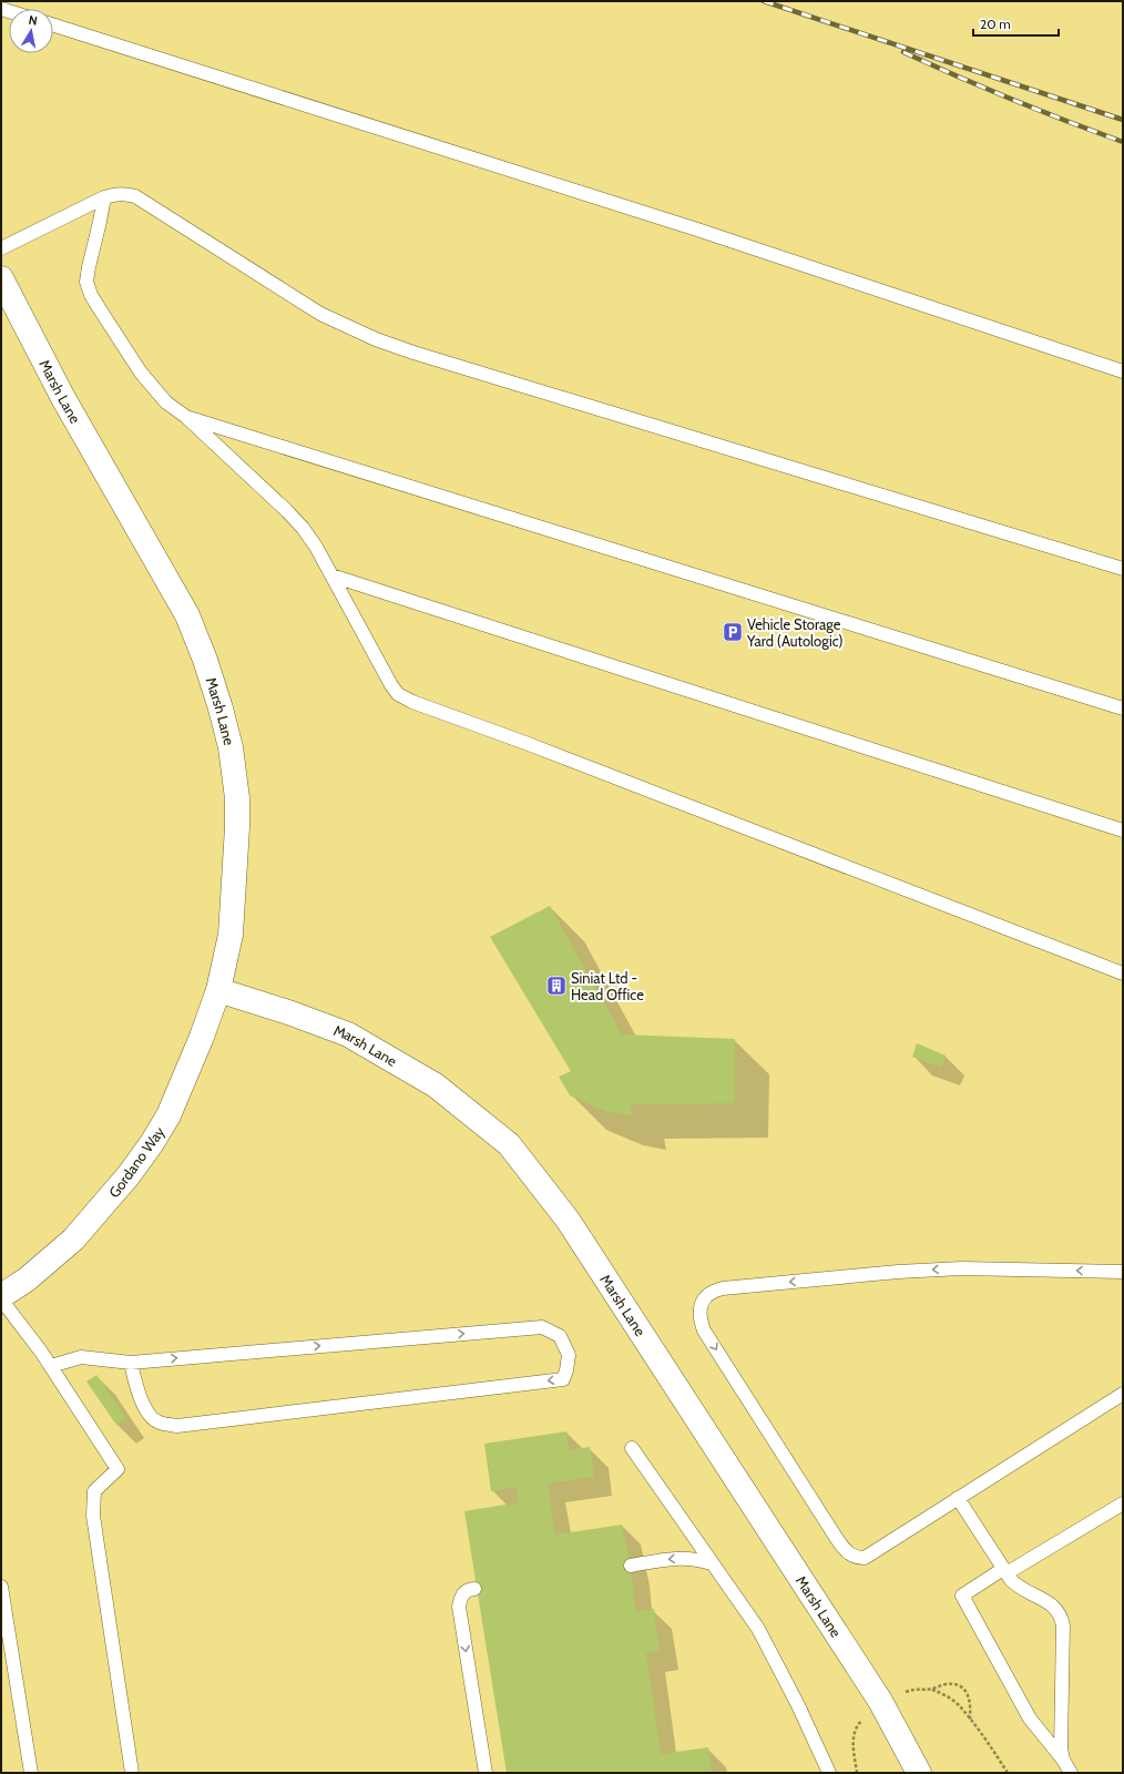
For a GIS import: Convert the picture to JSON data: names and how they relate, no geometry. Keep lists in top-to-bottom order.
{
  "streets": {
    "street": ["Marsh Lane", "Gordano Way"]
  },
  "crossings": [
    ["Marsh Lane", "Gordano Way"]
  ],
  "places": {
    "parking": ["Vehicle Storage Yard (Autologic)"],
    "building": ["Siniat Ltd - Head Office"]
  },
  "scale_bar": "20 m",
  "north": "top"
}
